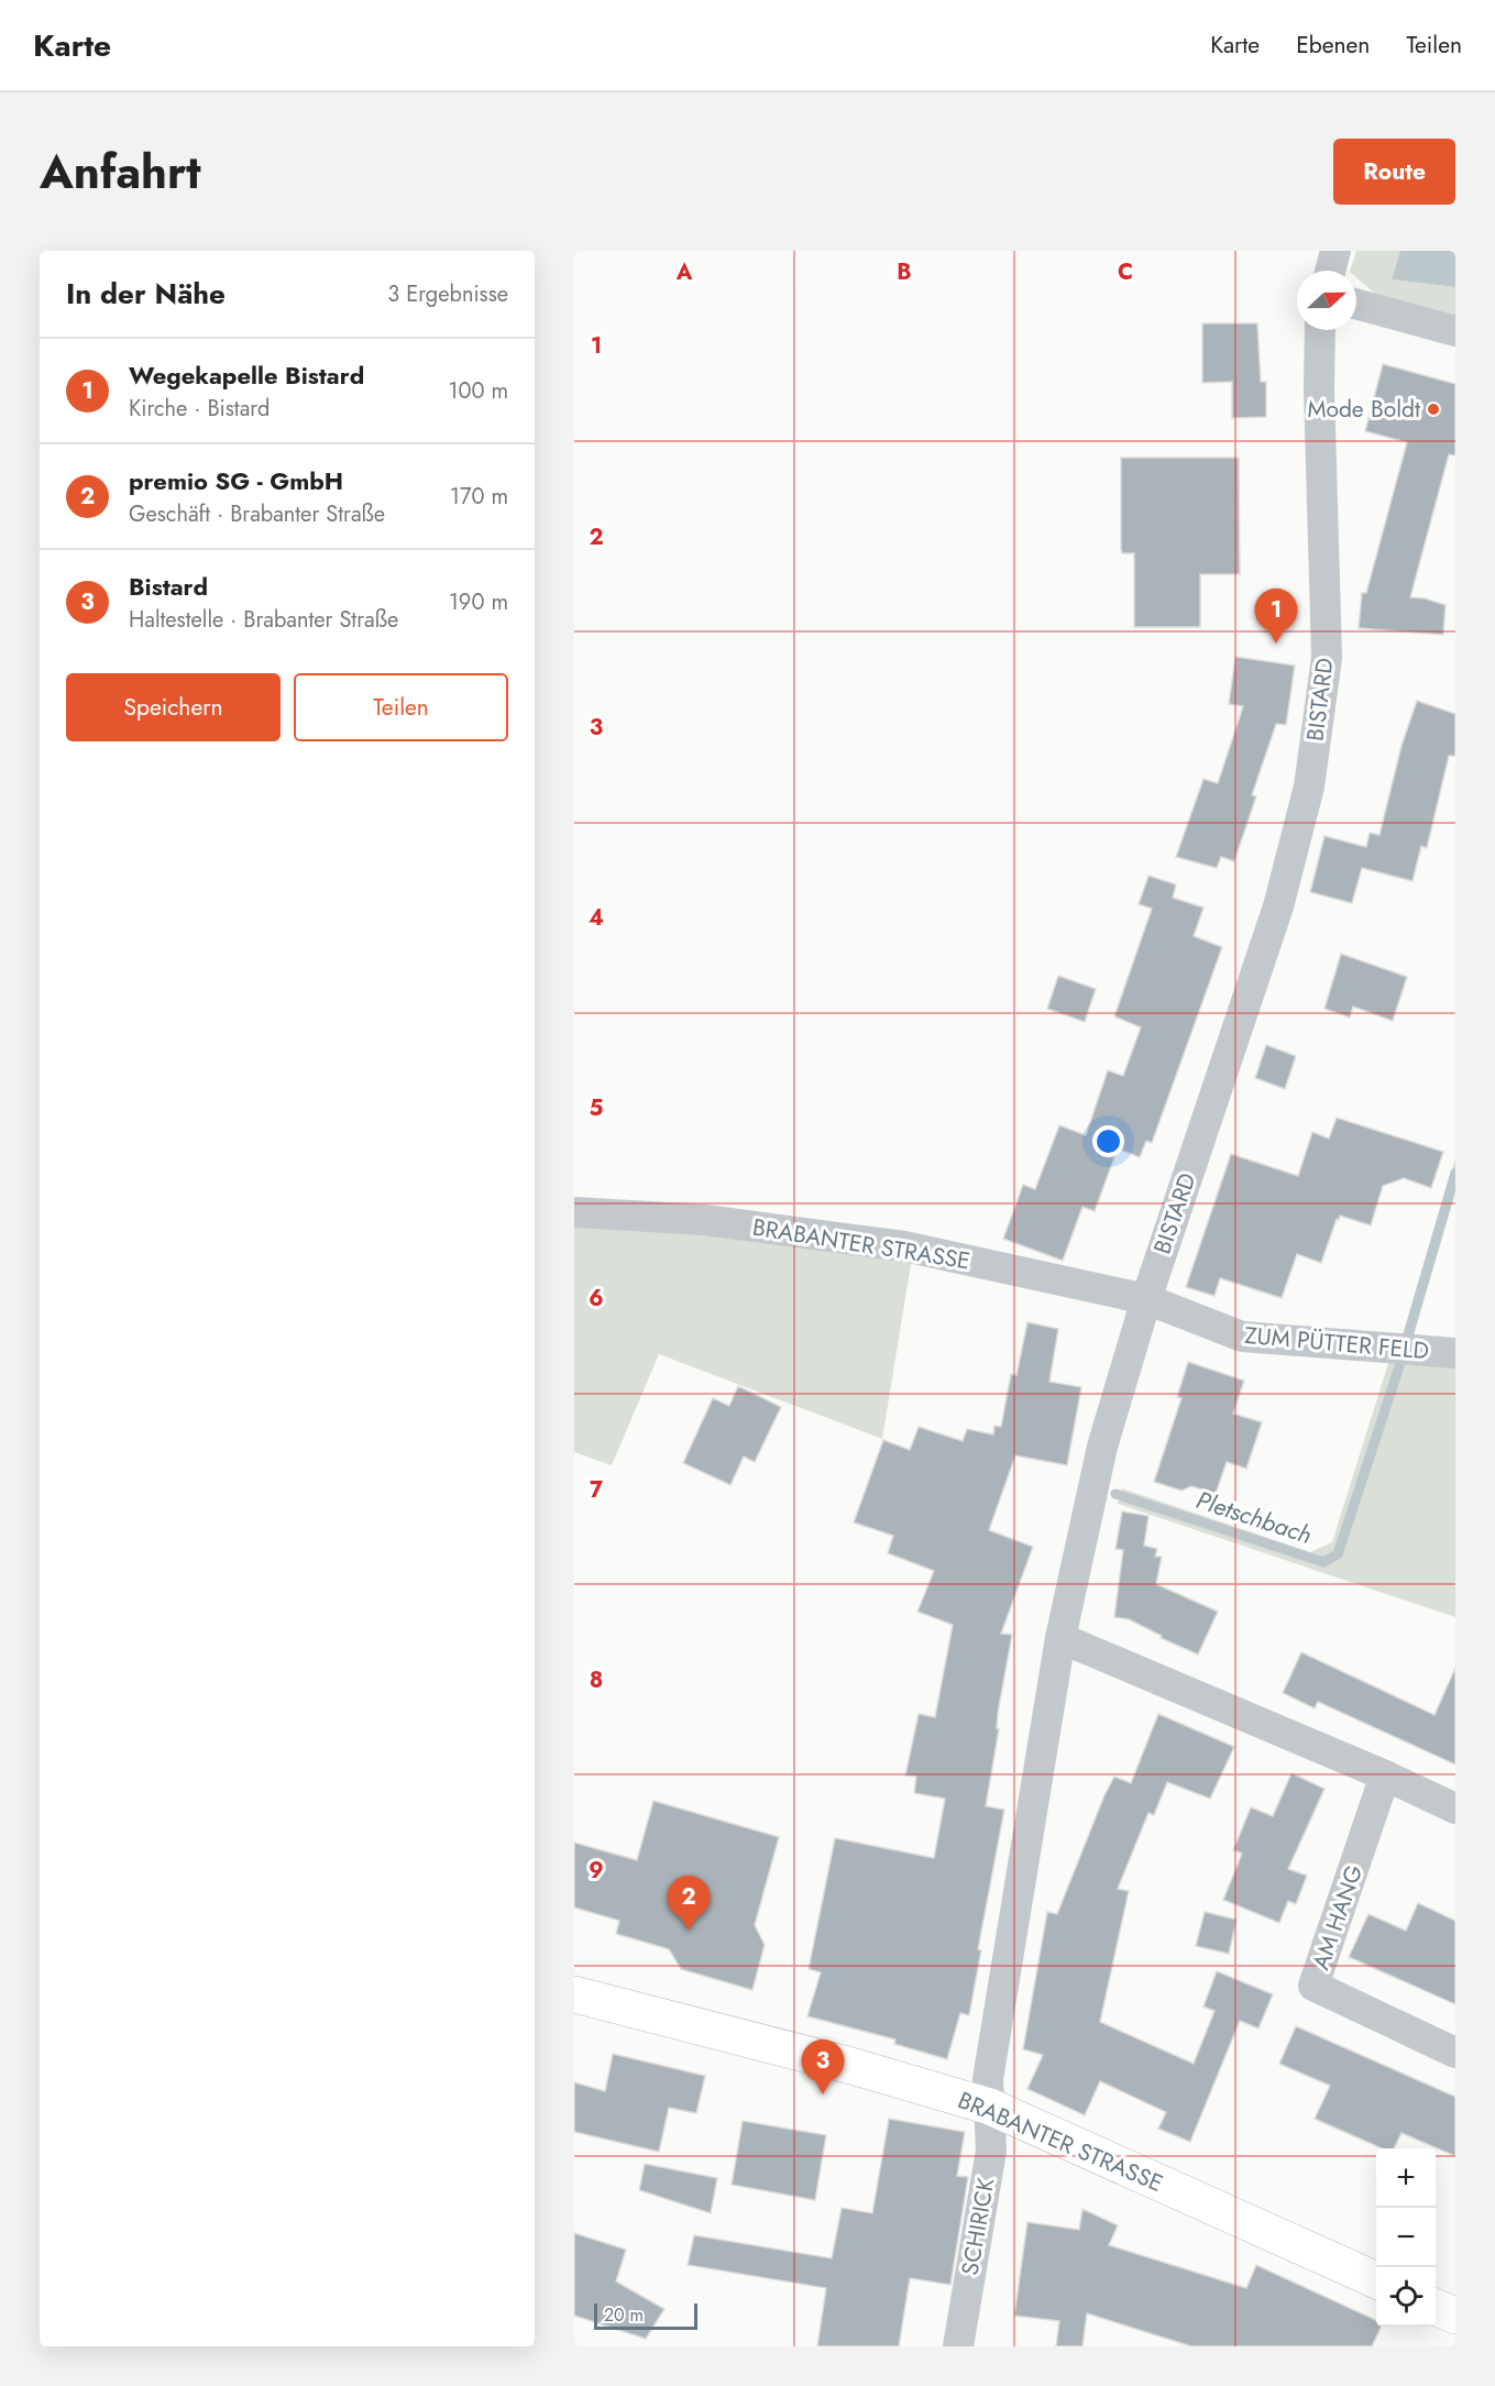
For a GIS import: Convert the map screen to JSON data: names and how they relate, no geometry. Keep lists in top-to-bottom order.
{
  "streets": {
    "main road": ["BRABANTER STRASSE"],
    "street": [
      "BISTARD",
      "ZUM PÜTTER FELD",
      "AM HANG",
      "SCHIRICK"
    ]
  },
  "crossings": [
    ["BISTARD", "BRABANTER STRASSE"],
    ["BISTARD", "ZUM PÜTTER FELD"],
    ["BISTARD", "SCHIRICK"],
    ["BRABANTER STRASSE", "ZUM PÜTTER FELD"],
    ["BRABANTER STRASSE", "SCHIRICK"]
  ],
  "water": ["Pletschbach"],
  "places": ["Mode Boldt"],
  "scale_bar": "20 m",
  "north": "right",
  "page": {
    "header": "Karte",
    "nav": ["Karte", "Ebenen", "Teilen"],
    "title": "Anfahrt",
    "buttons": [
      "Route",
      ["Speichern", "Teilen"]
    ],
    "heading": ["In der Nähe", "3 Ergebnisse"],
    "list": [
      {
        "mark": "1",
        "name": "Wegekapelle Bistard",
        "note": "Kirche · Bistard",
        "value": "100 m"
      },
      {
        "mark": "2",
        "name": "premio SG - GmbH",
        "note": "Geschäft · Brabanter Straße",
        "value": "170 m"
      },
      {
        "mark": "3",
        "name": "Bistard",
        "note": "Haltestelle · Brabanter Straße",
        "value": "190 m"
      }
    ],
    "pins": ["1", "2", "3"],
    "map_buttons": ["+", "−"],
    "scale": "20 m"
  },
  "grid": {
    "columns": ["A", "B", "C"],
    "rows": [
      "1",
      "2",
      "3",
      "4",
      "5",
      "6",
      "7",
      "8",
      "9"
    ]
  }
}
